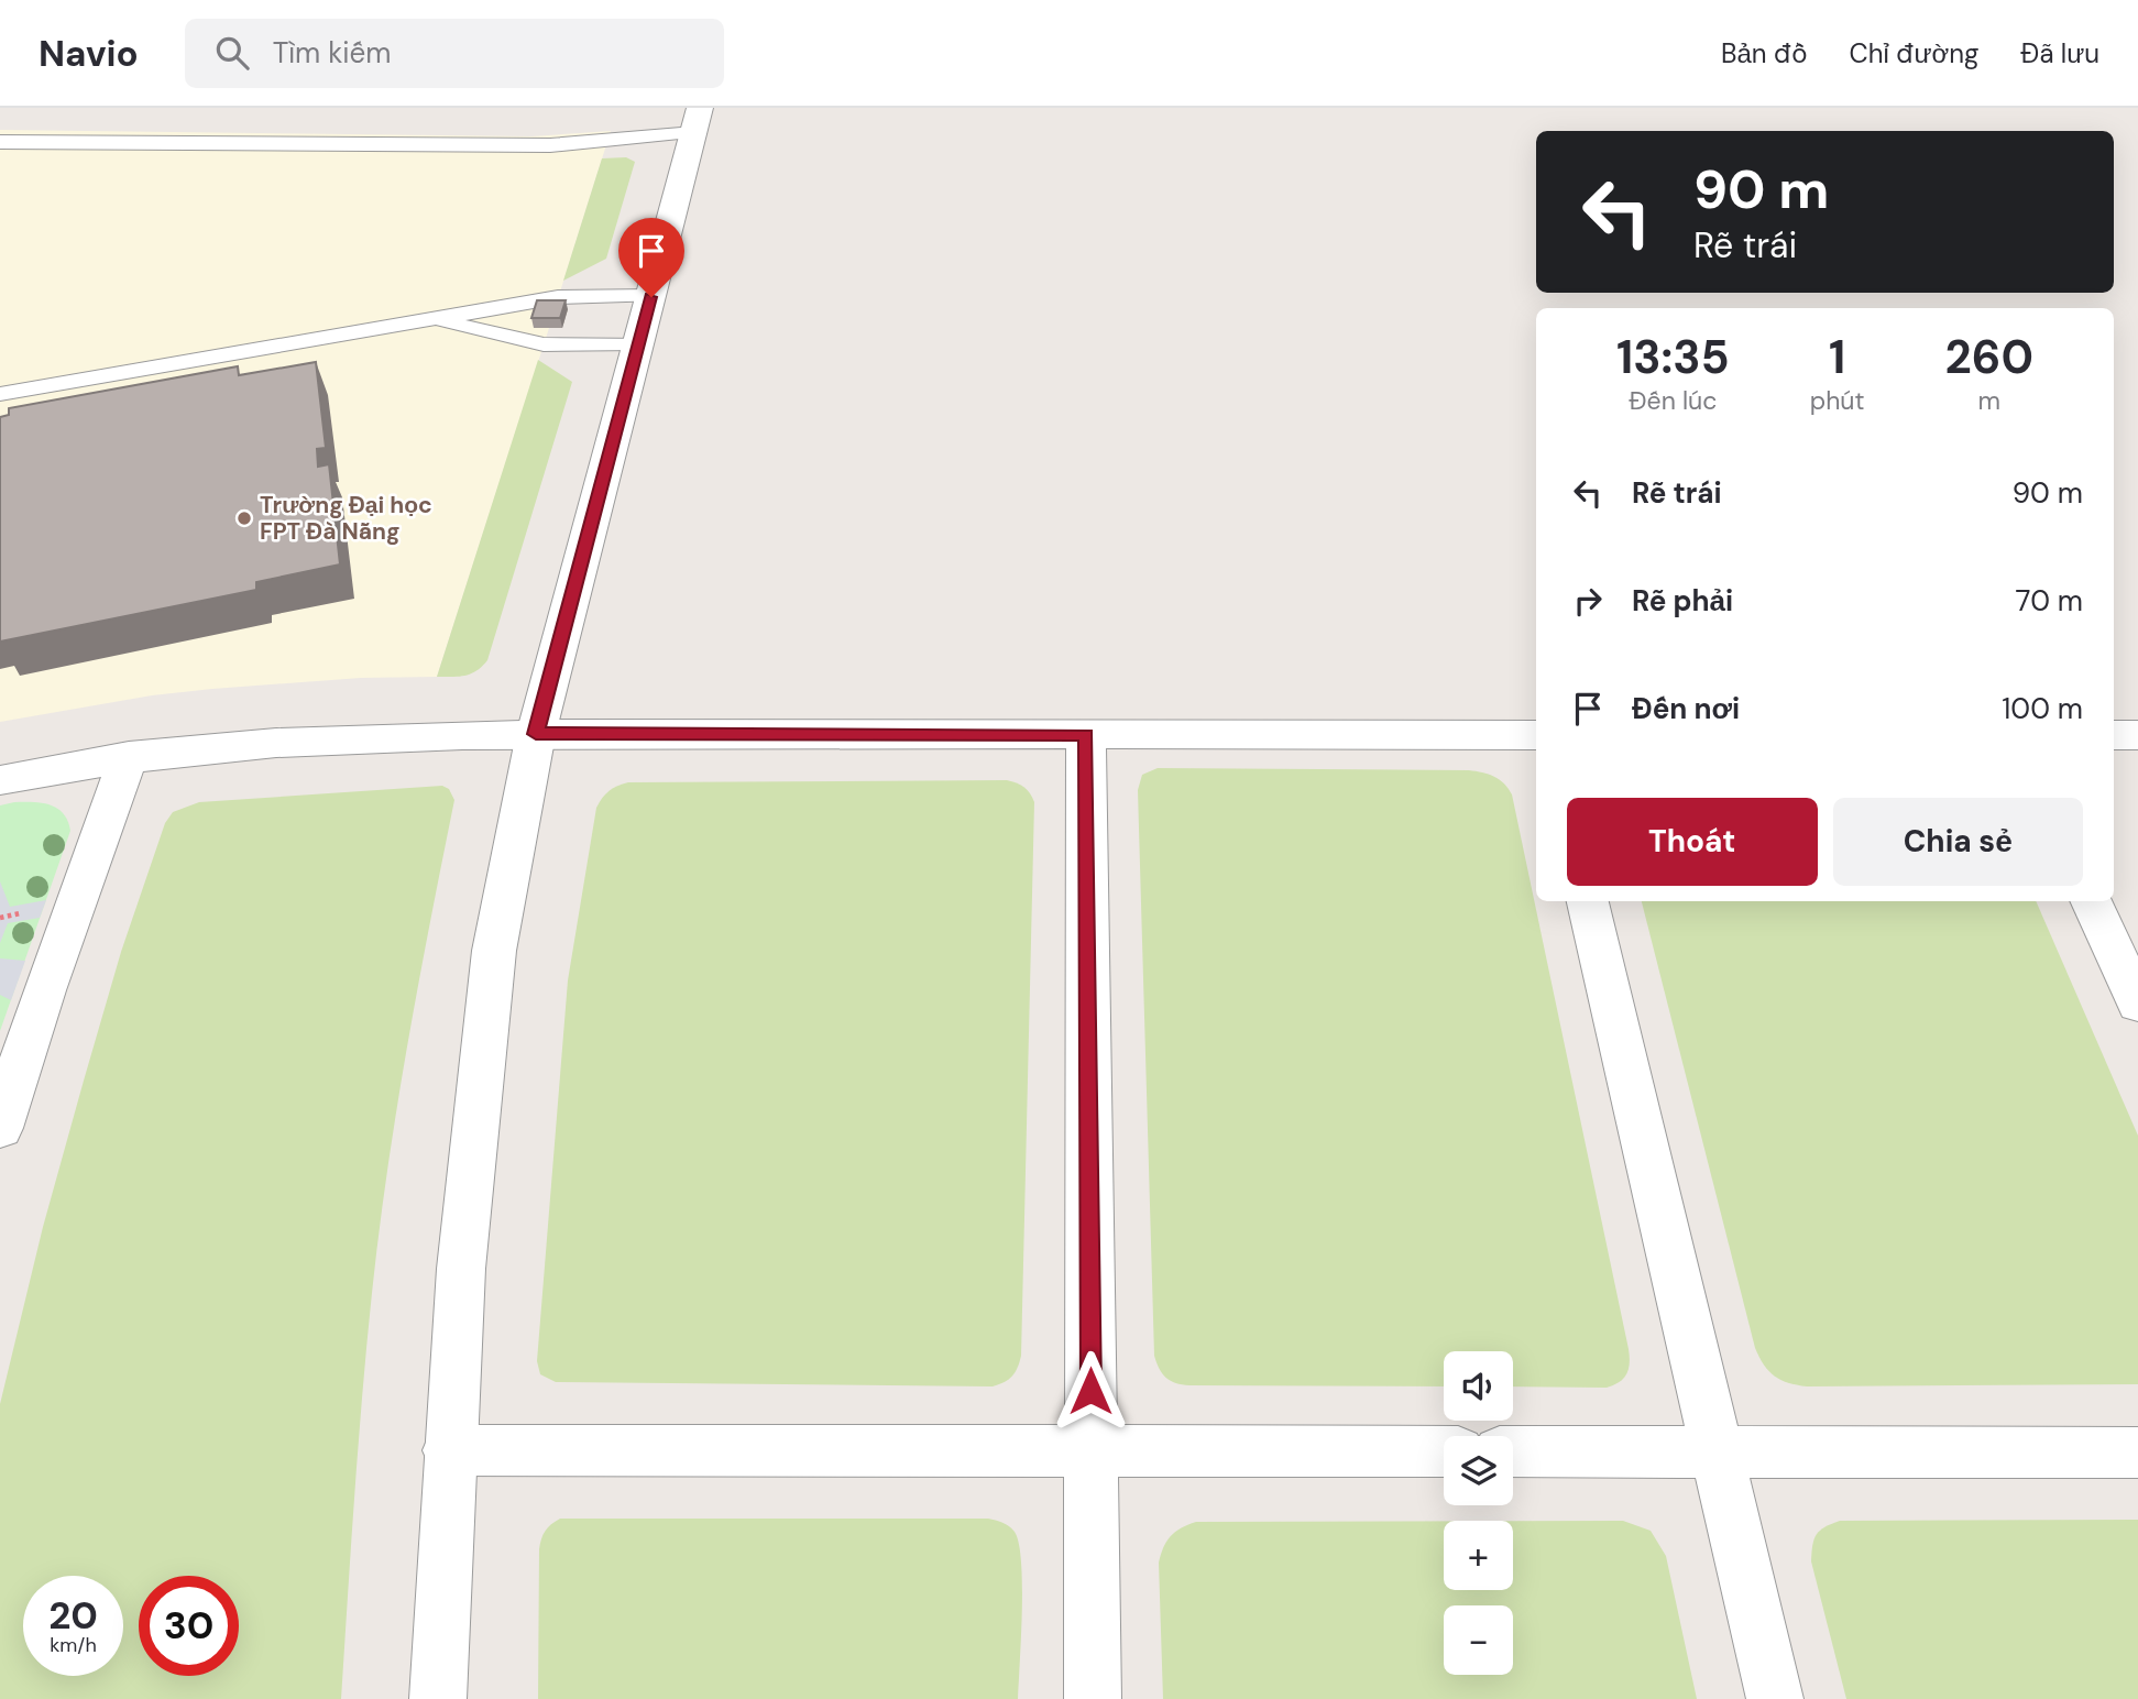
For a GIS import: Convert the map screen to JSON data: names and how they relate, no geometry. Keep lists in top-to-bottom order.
{
  "places": ["Trường Đại học FPT Đà Nẵng"],
  "page": {
    "header": "Navio",
    "search": "Tìm kiếm",
    "nav": ["Bản đồ", "Chỉ đường", "Đã lưu"],
    "turn": ["90 m", "Rẽ trái"],
    "eta": [
      "13:35",
      "Đến lúc",
      "1",
      "phút",
      "260",
      "m"
    ],
    "list": [
      {
        "name": "Rẽ trái",
        "value": "90 m"
      },
      {
        "name": "Rẽ phải",
        "value": "70 m"
      },
      {
        "name": "Đến nơi",
        "value": "100 m"
      }
    ],
    "buttons": ["Thoát", "Chia sẻ"],
    "map_buttons": ["+", "−"],
    "speed": "20 km/h",
    "limit": "30"
  }
}
